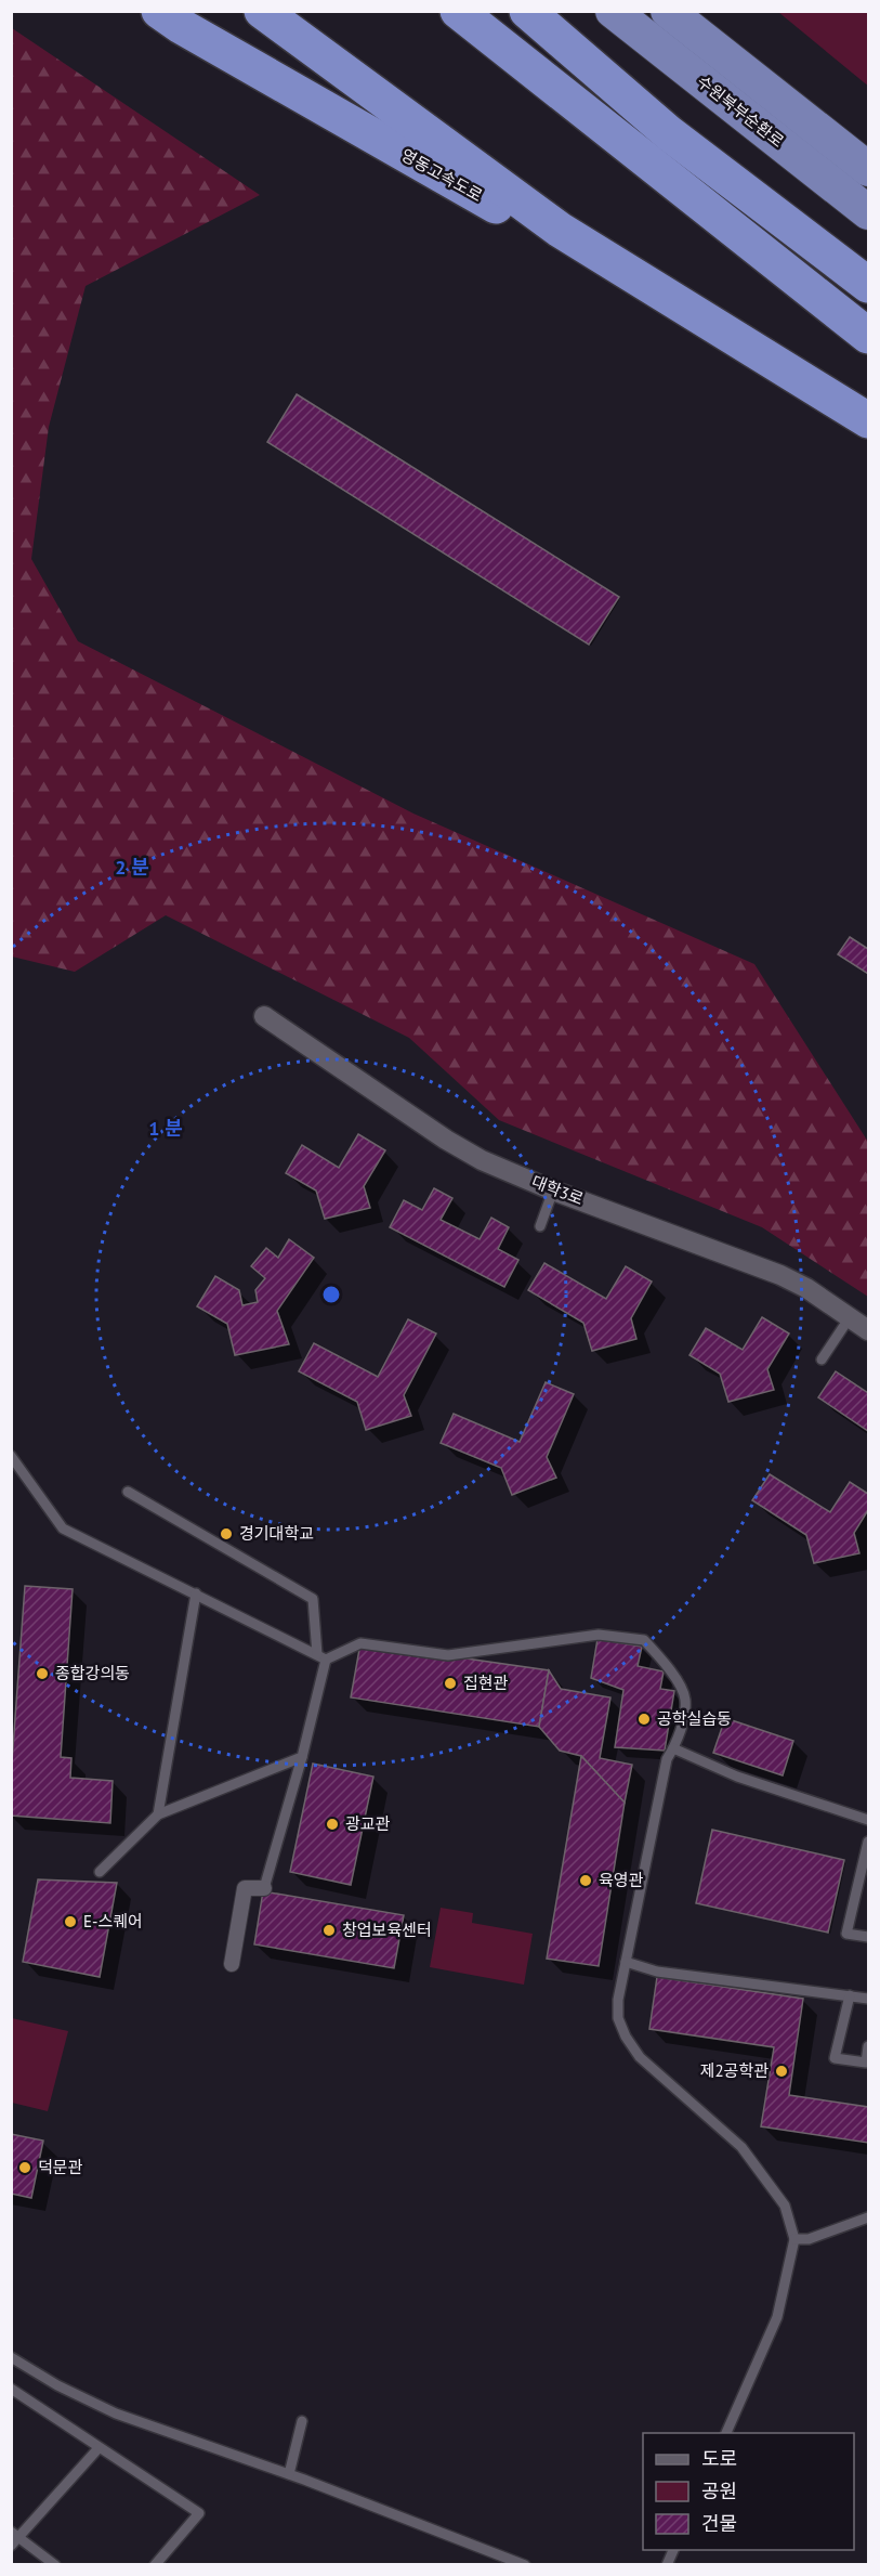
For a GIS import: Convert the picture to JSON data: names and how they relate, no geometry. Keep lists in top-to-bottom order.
{
  "streets": {
    "highway": ["수원북부순환로", "영동고속도로"],
    "street": ["대학3로"]
  },
  "places": [
    "경기대학교",
    "종합강의동",
    "집현관",
    "공학실습동",
    "광교관",
    "육영관",
    "E-스퀘어",
    "창업보육센터",
    "제2공학관",
    "덕문관"
  ],
  "legend": ["도로", "공원", "건물"],
  "rings": ["2 분", "1 분"]
}
